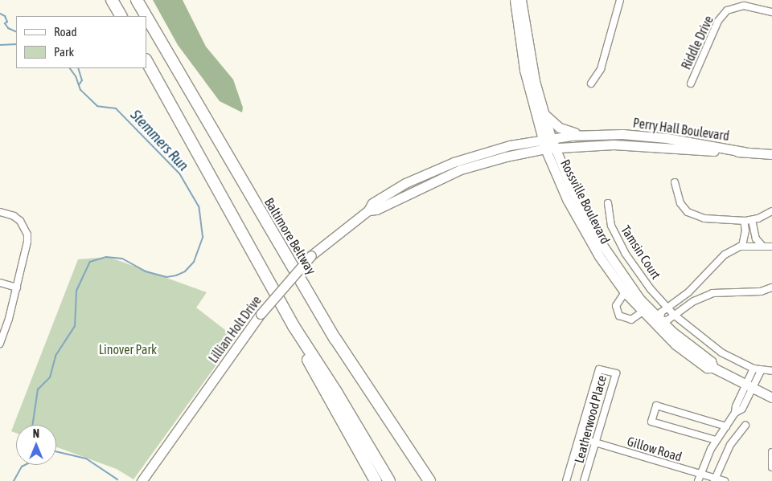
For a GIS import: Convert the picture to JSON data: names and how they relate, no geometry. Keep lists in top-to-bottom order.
{
  "streets": {
    "highway": ["Baltimore Beltway"],
    "main road": ["Perry Hall Boulevard", "Rossville Boulevard", "Lillian Holt Drive"],
    "street": [
      "Riddle Drive",
      "Tamsin Court",
      "Leatherwood Place",
      "Gillow Road"
    ]
  },
  "crossings": [
    ["Perry Hall Boulevard", "Rossville Boulevard"],
    ["Perry Hall Boulevard", "Lillian Holt Drive"],
    ["Rossville Boulevard", "Lillian Holt Drive"],
    ["Leatherwood Place", "Gillow Road"]
  ],
  "water": ["Stemmers Run"],
  "parks": ["Linover Park"],
  "legend": ["Road", "Park"],
  "north": "top"
}
